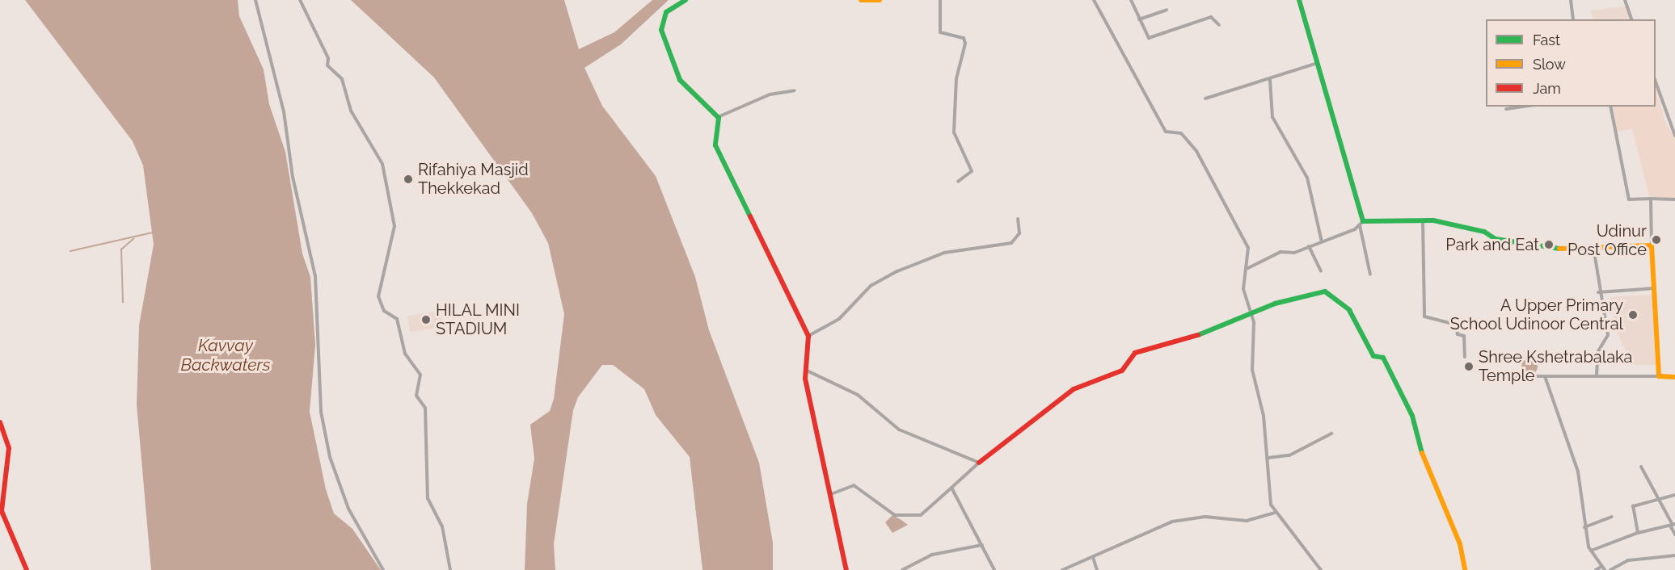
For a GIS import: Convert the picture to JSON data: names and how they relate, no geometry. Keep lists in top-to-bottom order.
{
  "water": ["Kavvay Backwaters"],
  "places": [
    "Rifahiya Masjid Thekkekad",
    "Udinur Post Office",
    "Park and Eat",
    "A Upper Primary School Udinoor Central",
    "HILAL MINI STADIUM",
    "Shree Kshetrabalaka Temple"
  ],
  "legend": ["Fast", "Slow", "Jam"]
}
